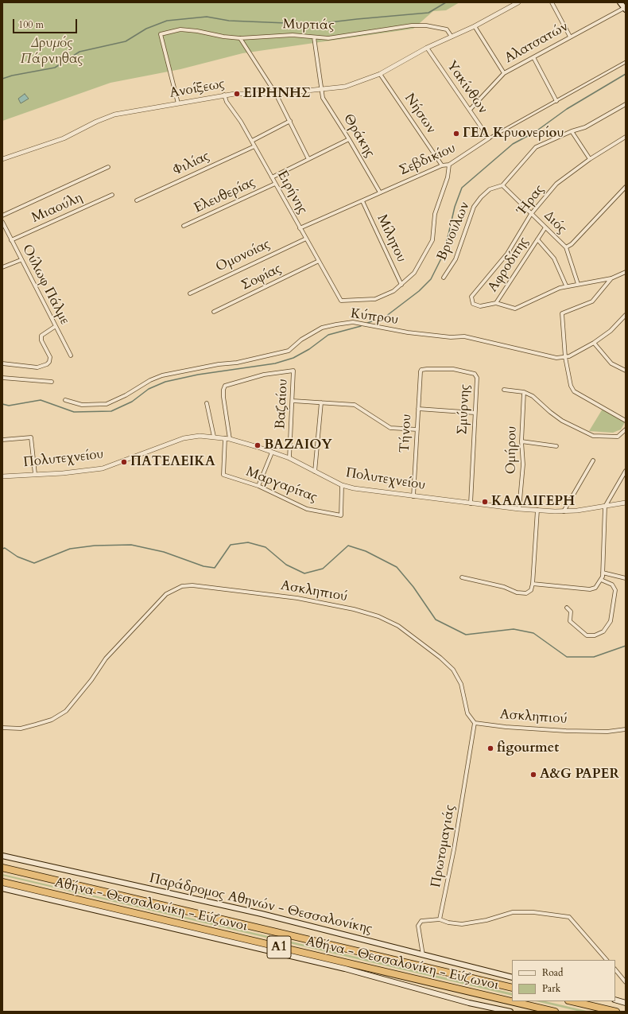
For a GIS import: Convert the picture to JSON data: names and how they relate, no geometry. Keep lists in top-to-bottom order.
{
  "streets": {
    "highway": ["Αθήνα - Θεσσαλονίκη - Εύζωνοι", "Α1"],
    "main road": ["Παράδρομος Αθηνών - Θεσσαλονίκης"],
    "street": [
      "Μυρτιάς",
      "Αλατσατών",
      "Υακίνθων",
      "Ανοίξεως",
      "Νήσων",
      "Θράκης",
      "Σεβδικίου",
      "Φιλίας",
      "Ειρήνης",
      "Ελευθερίας",
      "Ήρας",
      "Μιαούλη",
      "Διός",
      "Βρυούλων",
      "Μίλητου",
      "Ομονοίας",
      "Αφροδίτης",
      "Σοφίας",
      "Ούλωφ Πάλμε",
      "Κύπρου",
      "Βαζαίου",
      "Σμύρνης",
      "Τήνου",
      "Ομήρου",
      "Πολυτεχνείου",
      "Μαργαρίτας",
      "Ασκληπιού",
      "Πρωτομαγιάς"
    ]
  },
  "crossings": [
    ["Μυρτιάς", "Ανοίξεως"],
    ["Μυρτιάς", "Θράκης"],
    ["Αλατσατών", "Υακίνθων"],
    ["Υακίνθων", "Ανοίξεως"],
    ["Υακίνθων", "Σεβδικίου"],
    ["Ανοίξεως", "Νήσων"],
    ["Ανοίξεως", "Θράκης"],
    ["Ανοίξεως", "Ειρήνης"],
    ["Νήσων", "Σεβδικίου"],
    ["Θράκης", "Σεβδικίου"],
    ["Σεβδικίου", "Ειρήνης"],
    ["Σεβδικίου", "Μίλητου"],
    ["Φιλίας", "Ειρήνης"],
    ["Ειρήνης", "Ελευθερίας"],
    ["Ειρήνης", "Μίλητου"],
    ["Ειρήνης", "Ομονοίας"],
    ["Ειρήνης", "Σοφίας"],
    ["Ήρας", "Διός"],
    ["Ήρας", "Αφροδίτης"],
    ["Μιαούλη", "Ούλωφ Πάλμε"],
    ["Διός", "Βρυούλων"],
    ["Διός", "Αφροδίτης"],
    ["Βαζαίου", "Πολυτεχνείου"],
    ["Βαζαίου", "Μαργαρίτας"],
    ["Σμύρνης", "Τήνου"],
    ["Σμύρνης", "Πολυτεχνείου"],
    ["Τήνου", "Πολυτεχνείου"],
    ["Ομήρου", "Πολυτεχνείου"],
    ["Πολυτεχνείου", "Μαργαρίτας"],
    ["Ασκληπιού", "Πρωτομαγιάς"]
  ],
  "parks": ["Δρυμός Πάρνηθας"],
  "places": [
    "ΕΙΡΗΝΗΣ",
    "ΓΕΛ Κρυονερίου",
    "ΒΑΖΑΙΟΥ",
    "ΠΑΤΕΛΕΙΚΑ",
    "ΚΑΛΛΙΓΕΡΗ",
    "figourmet",
    "A&G PAPER"
  ],
  "legend": ["Road", "Park"],
  "scale_bar": "100 m"
}
